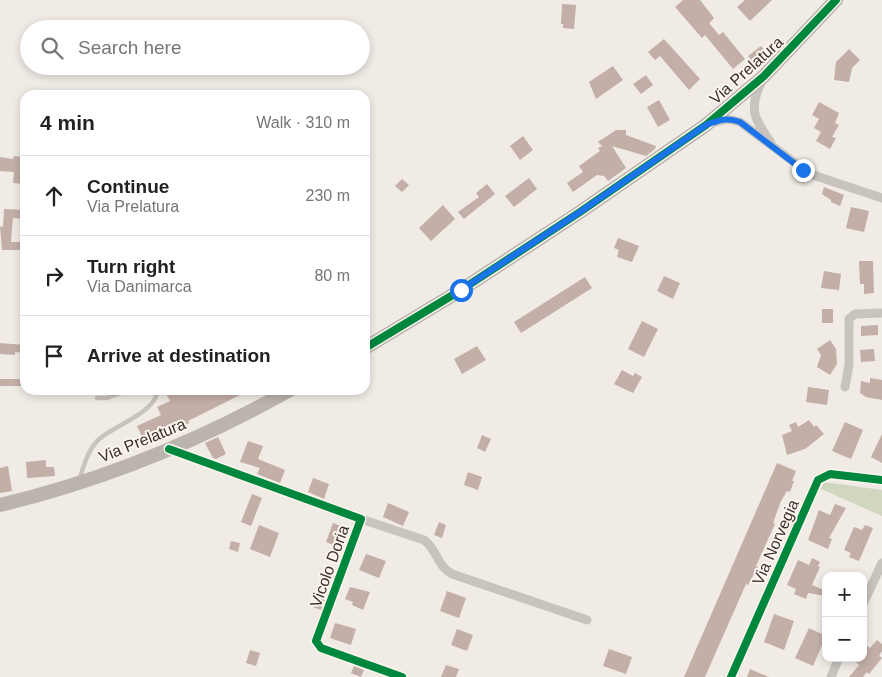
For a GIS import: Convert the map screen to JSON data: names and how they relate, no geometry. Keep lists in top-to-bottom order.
{
  "streets": {
    "street": ["Via Prelatura", "Via Norvegia", "Vicolo Doria"]
  },
  "crossings": [
    ["Via Prelatura", "Vicolo Doria"]
  ],
  "page": {
    "search": "Search here",
    "heading": ["4 min", "Walk · 310 m"],
    "list": [
      ["Continue", "Via Prelatura", "230 m"],
      ["Turn right", "Via Danimarca", "80 m"],
      "Arrive at destination"
    ],
    "map_buttons": ["+", "−"]
  }
}
